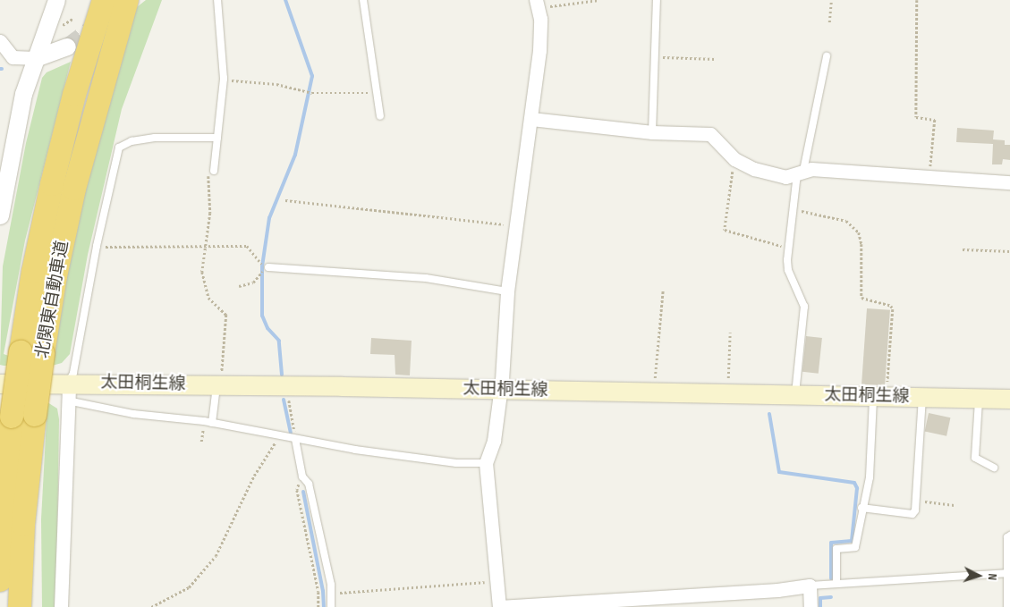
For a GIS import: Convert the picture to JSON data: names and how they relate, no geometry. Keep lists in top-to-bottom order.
{
  "streets": {
    "highway": ["北関東自動車道"],
    "main road": ["太田桐生線"]
  },
  "north": "right"
}
